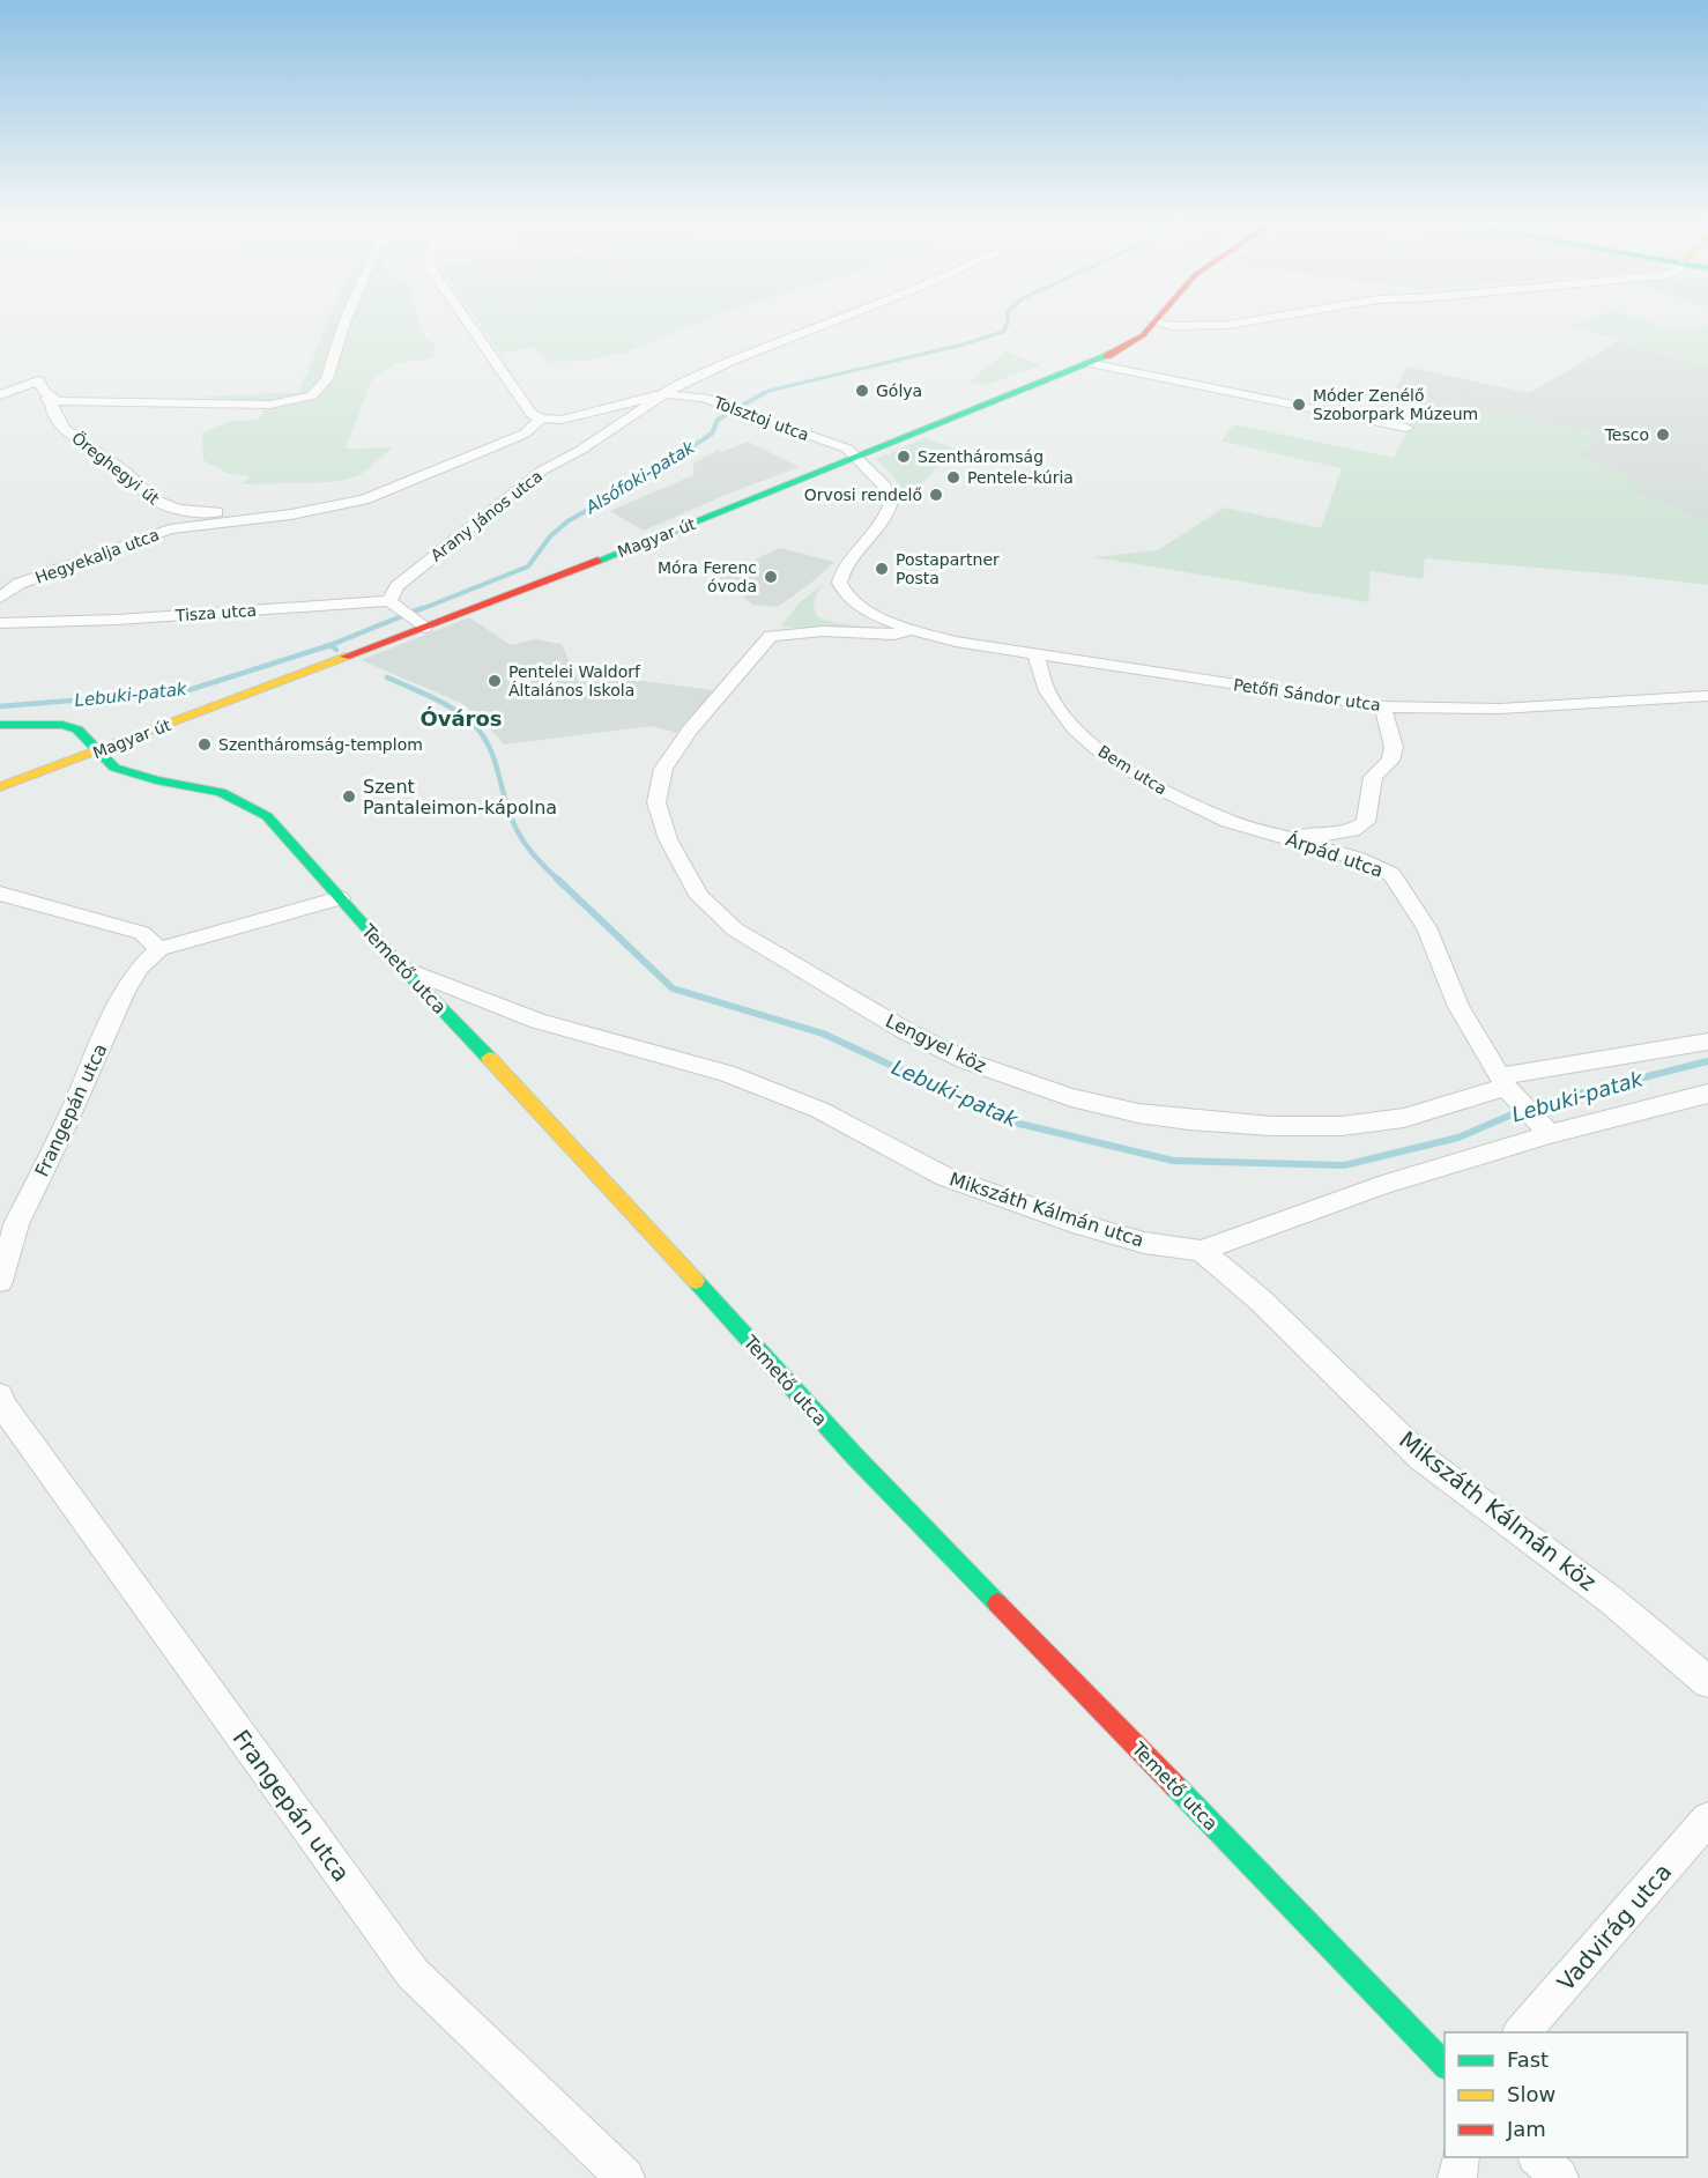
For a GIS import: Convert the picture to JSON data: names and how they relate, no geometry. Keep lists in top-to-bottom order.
{
  "streets": {
    "street": [
      "Tolsztoj utca",
      "Öreghegyi út",
      "Arany János utca",
      "Magyar út",
      "Hegyekalja utca",
      "Tisza utca",
      "Petőfi Sándor utca",
      "Bem utca",
      "Árpád utca",
      "Temető utca",
      "Lengyel köz",
      "Frangepán utca",
      "Mikszáth Kálmán utca",
      "Mikszáth Kálmán köz",
      "Vadvirág utca"
    ]
  },
  "crossings": [
    ["Tolsztoj utca", "Arany János utca"],
    ["Tolsztoj utca", "Magyar út"],
    ["Tolsztoj utca", "Petőfi Sándor utca"],
    ["Öreghegyi út", "Arany János utca"],
    ["Öreghegyi út", "Hegyekalja utca"],
    ["Arany János utca", "Tisza utca"],
    ["Magyar út", "Petőfi Sándor utca"],
    ["Magyar út", "Temető utca"],
    ["Petőfi Sándor utca", "Bem utca"],
    ["Petőfi Sándor utca", "Árpád utca"],
    ["Petőfi Sándor utca", "Lengyel köz"],
    ["Bem utca", "Árpád utca"],
    ["Árpád utca", "Lengyel köz"],
    ["Árpád utca", "Mikszáth Kálmán utca"],
    ["Temető utca", "Mikszáth Kálmán utca"],
    ["Mikszáth Kálmán utca", "Mikszáth Kálmán köz"]
  ],
  "districts": ["Óváros"],
  "water": ["Alsófoki-patak", "Lebuki-patak"],
  "places": [
    "Gólya",
    "Móder Zenélő Szoborpark Múzeum",
    "Tesco",
    "Szentháromság",
    "Pentele-kúria",
    "Orvosi rendelő",
    "Postapartner Posta",
    "Móra Ferenc óvoda",
    "Pentelei Waldorf Általános Iskola",
    "Szentháromság-templom",
    "Szent Pantaleimon-kápolna"
  ],
  "legend": ["Fast", "Slow", "Jam"]
}
